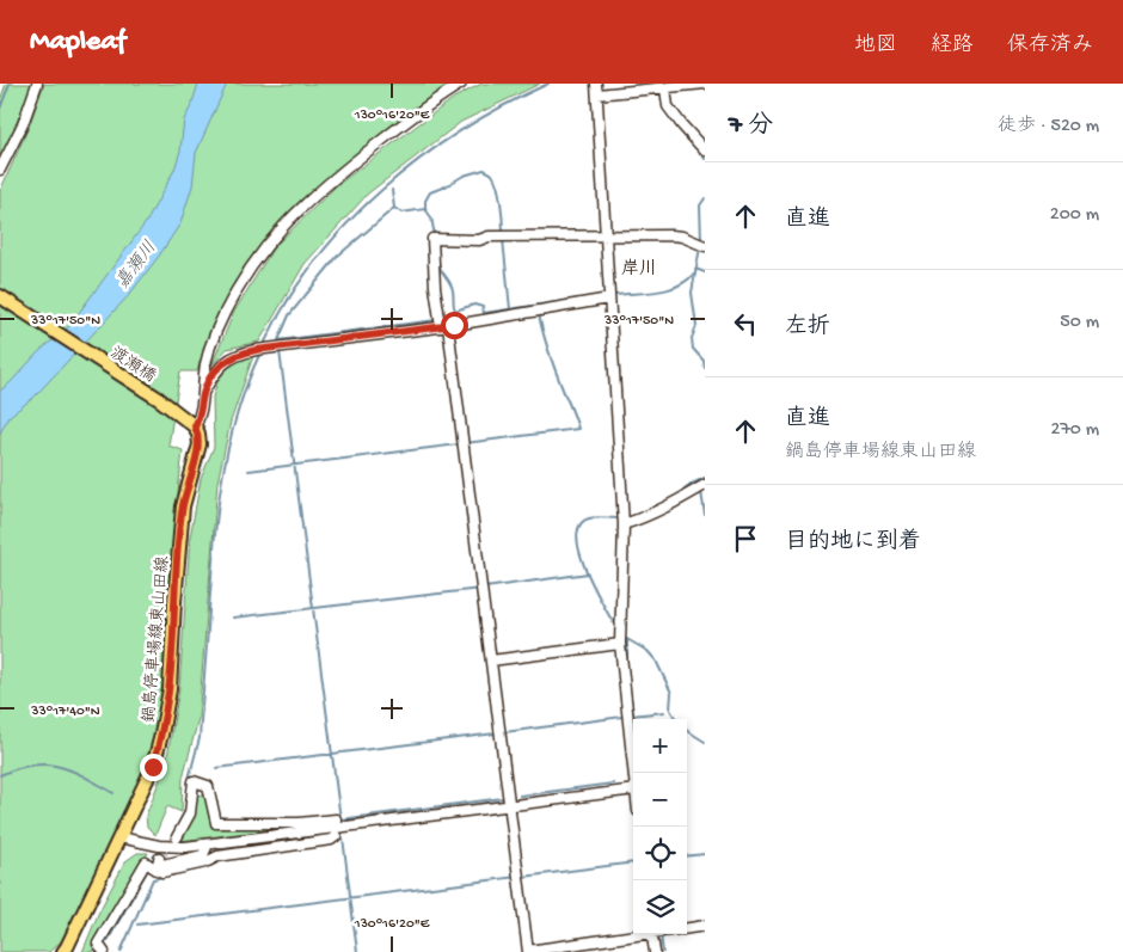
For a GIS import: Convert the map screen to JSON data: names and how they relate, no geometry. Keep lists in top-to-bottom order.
{
  "streets": {
    "main road": ["渡瀬橋", "鍋島停車場線東山田線"]
  },
  "crossings": [
    ["渡瀬橋", "鍋島停車場線東山田線"]
  ],
  "districts": ["岸川"],
  "water": ["嘉瀬川"],
  "page": {
    "header": "Mapleaf",
    "nav": ["地図", "経路", "保存済み"],
    "heading": ["7 分", "徒歩 · 520 m"],
    "list": [
      ["直進", "200 m"],
      ["左折", "50 m"],
      ["直進", "鍋島停車場線東山田線", "270 m"],
      "目的地に到着"
    ],
    "map_buttons": ["+", "−"]
  },
  "coordinates": ["130°16'20\"E", "33°17'50\"N", "33°17'40\"N"]
}
